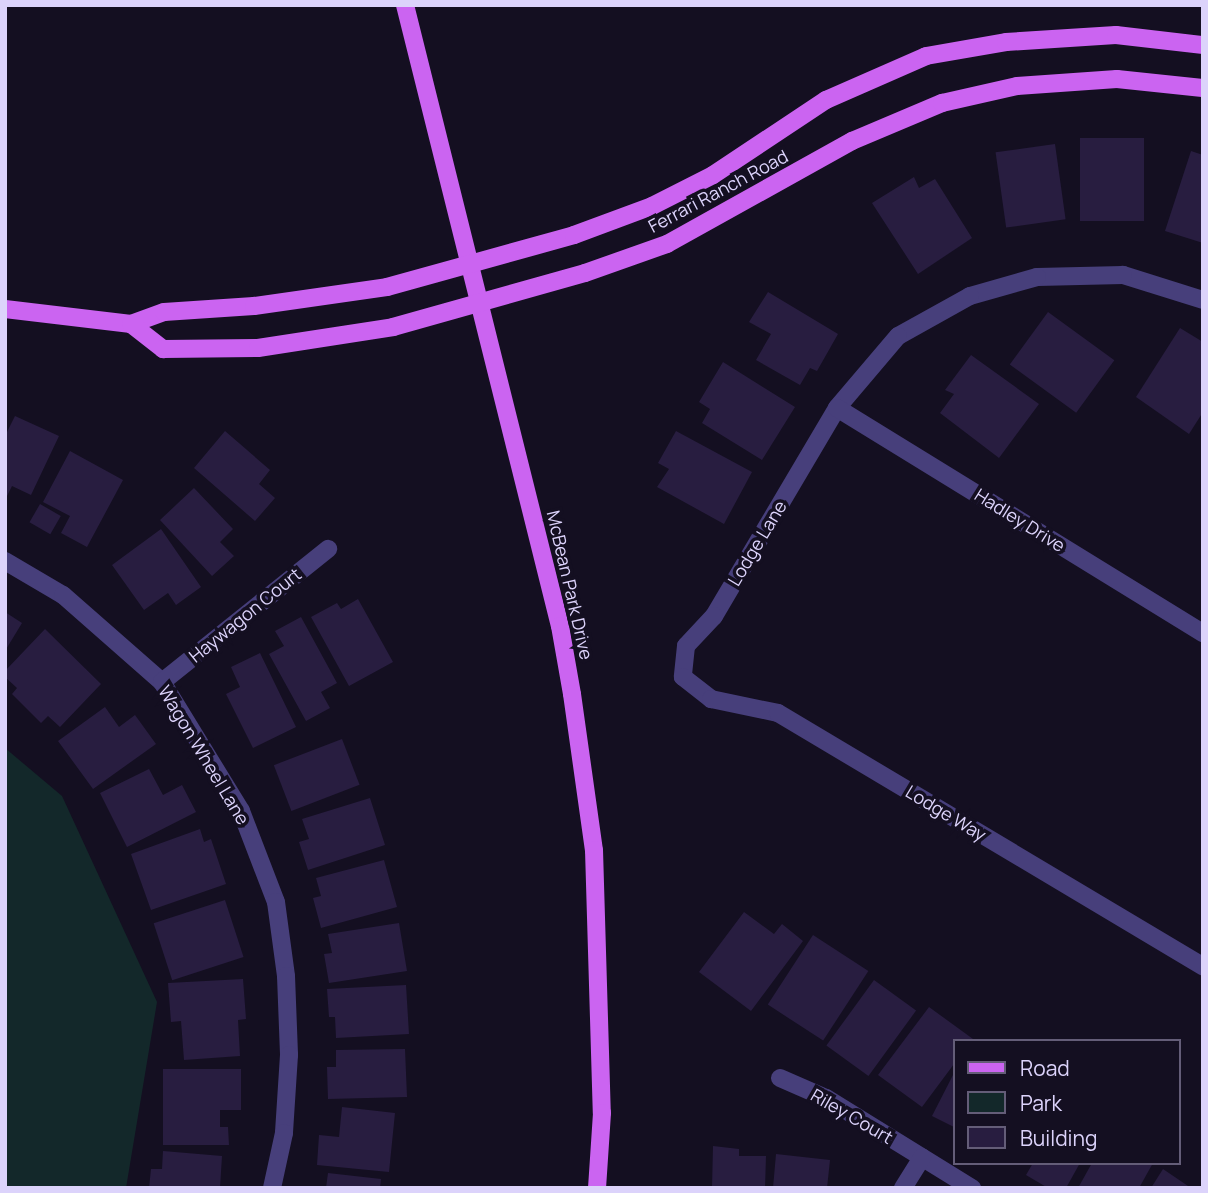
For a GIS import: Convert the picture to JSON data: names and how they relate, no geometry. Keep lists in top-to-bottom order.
{
  "streets": {
    "main road": ["Ferrari Ranch Road", "McBean Park Drive"],
    "street": [
      "Hadley Drive",
      "Lodge Lane",
      "Haywagon Court",
      "Wagon Wheel Lane",
      "Lodge Way",
      "Riley Court"
    ]
  },
  "crossings": [
    ["Ferrari Ranch Road", "McBean Park Drive"],
    ["Hadley Drive", "Lodge Lane"],
    ["Lodge Lane", "Lodge Way"],
    ["Haywagon Court", "Wagon Wheel Lane"]
  ],
  "legend": ["Road", "Park", "Building"]
}
